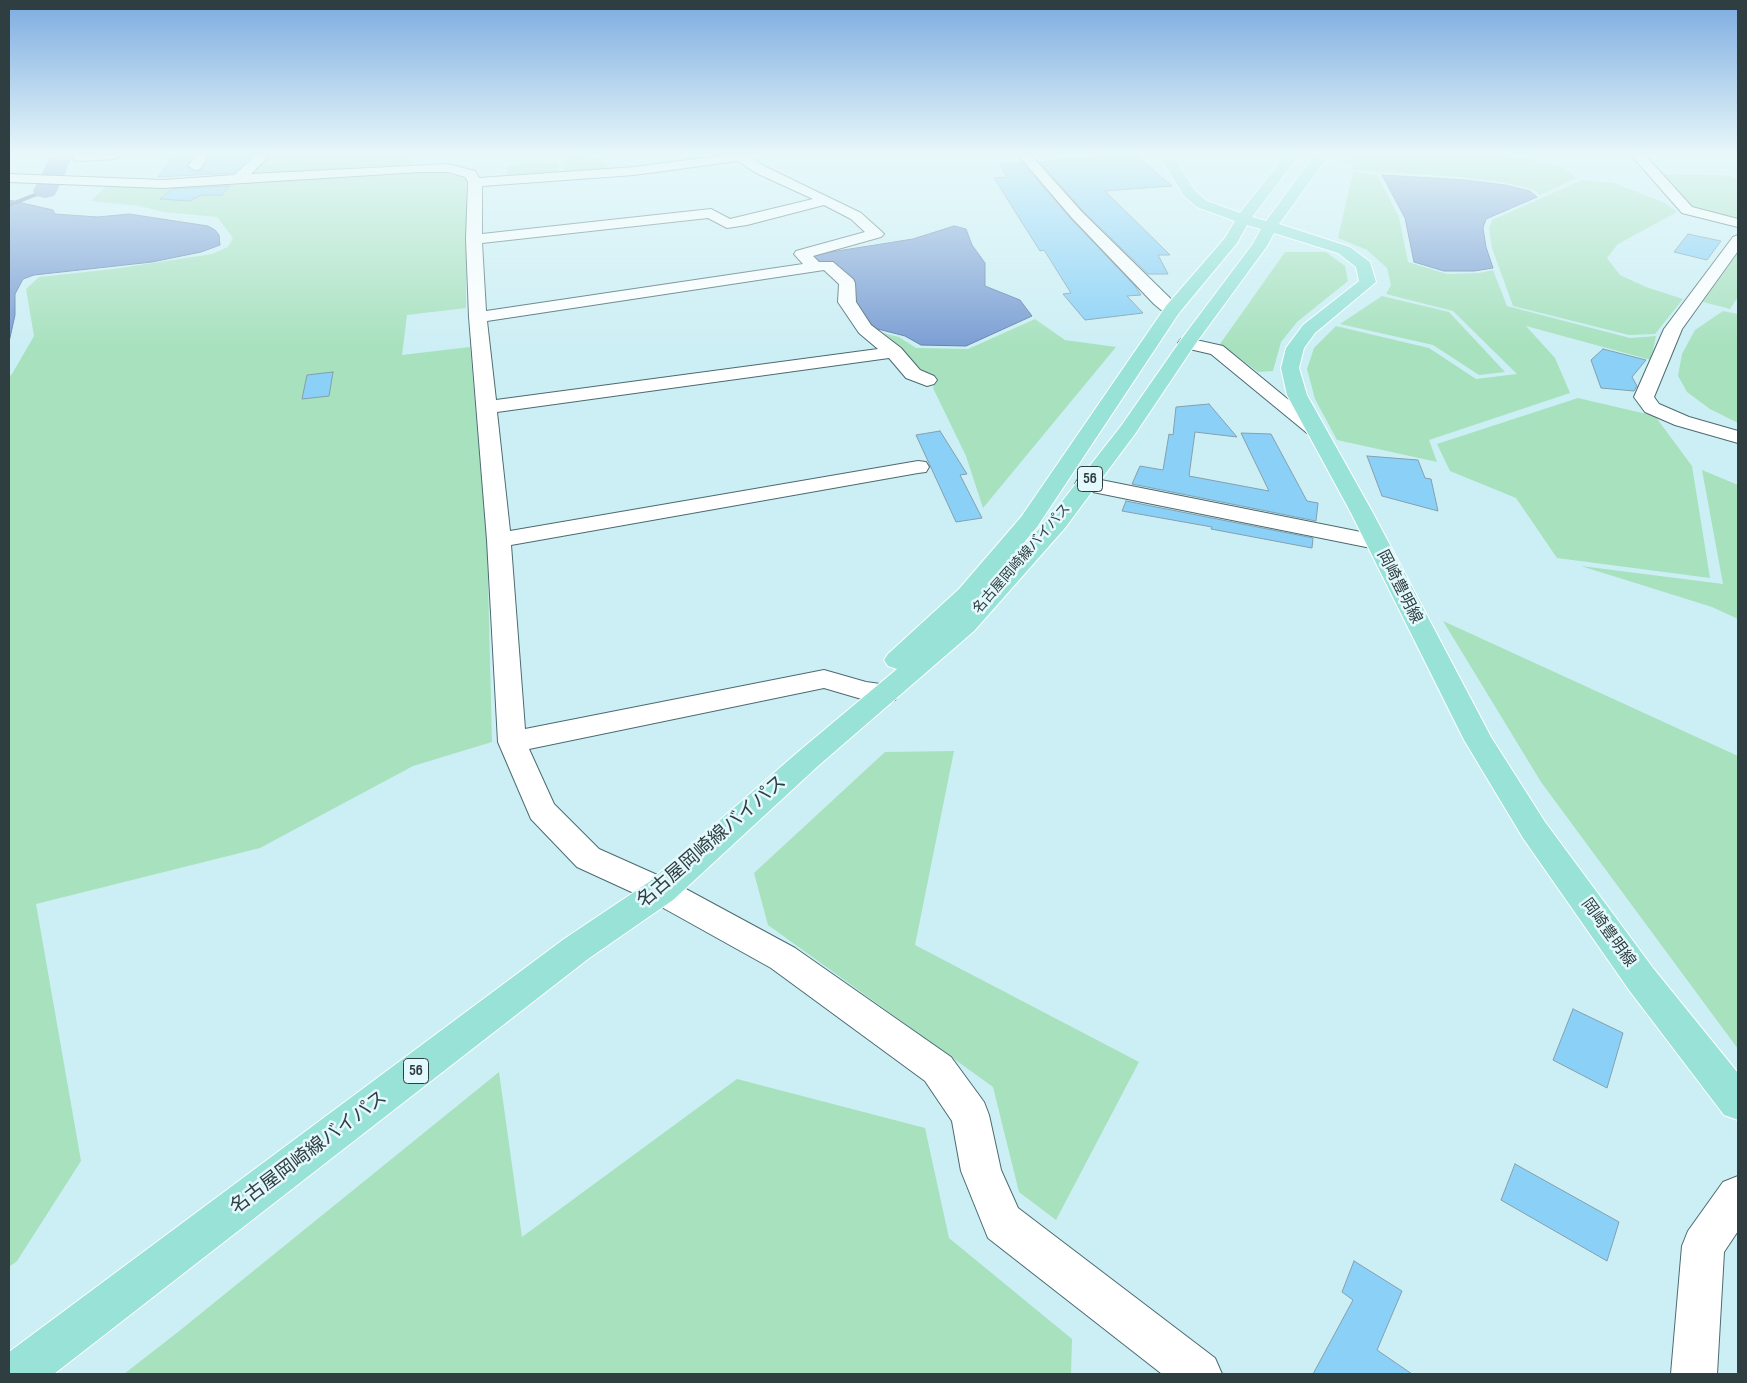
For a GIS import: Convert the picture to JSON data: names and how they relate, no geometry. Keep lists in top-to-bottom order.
{
  "streets": {
    "main road": ["56", "名古屋岡崎線バイパス", "岡崎豊明線"]
  }
}
